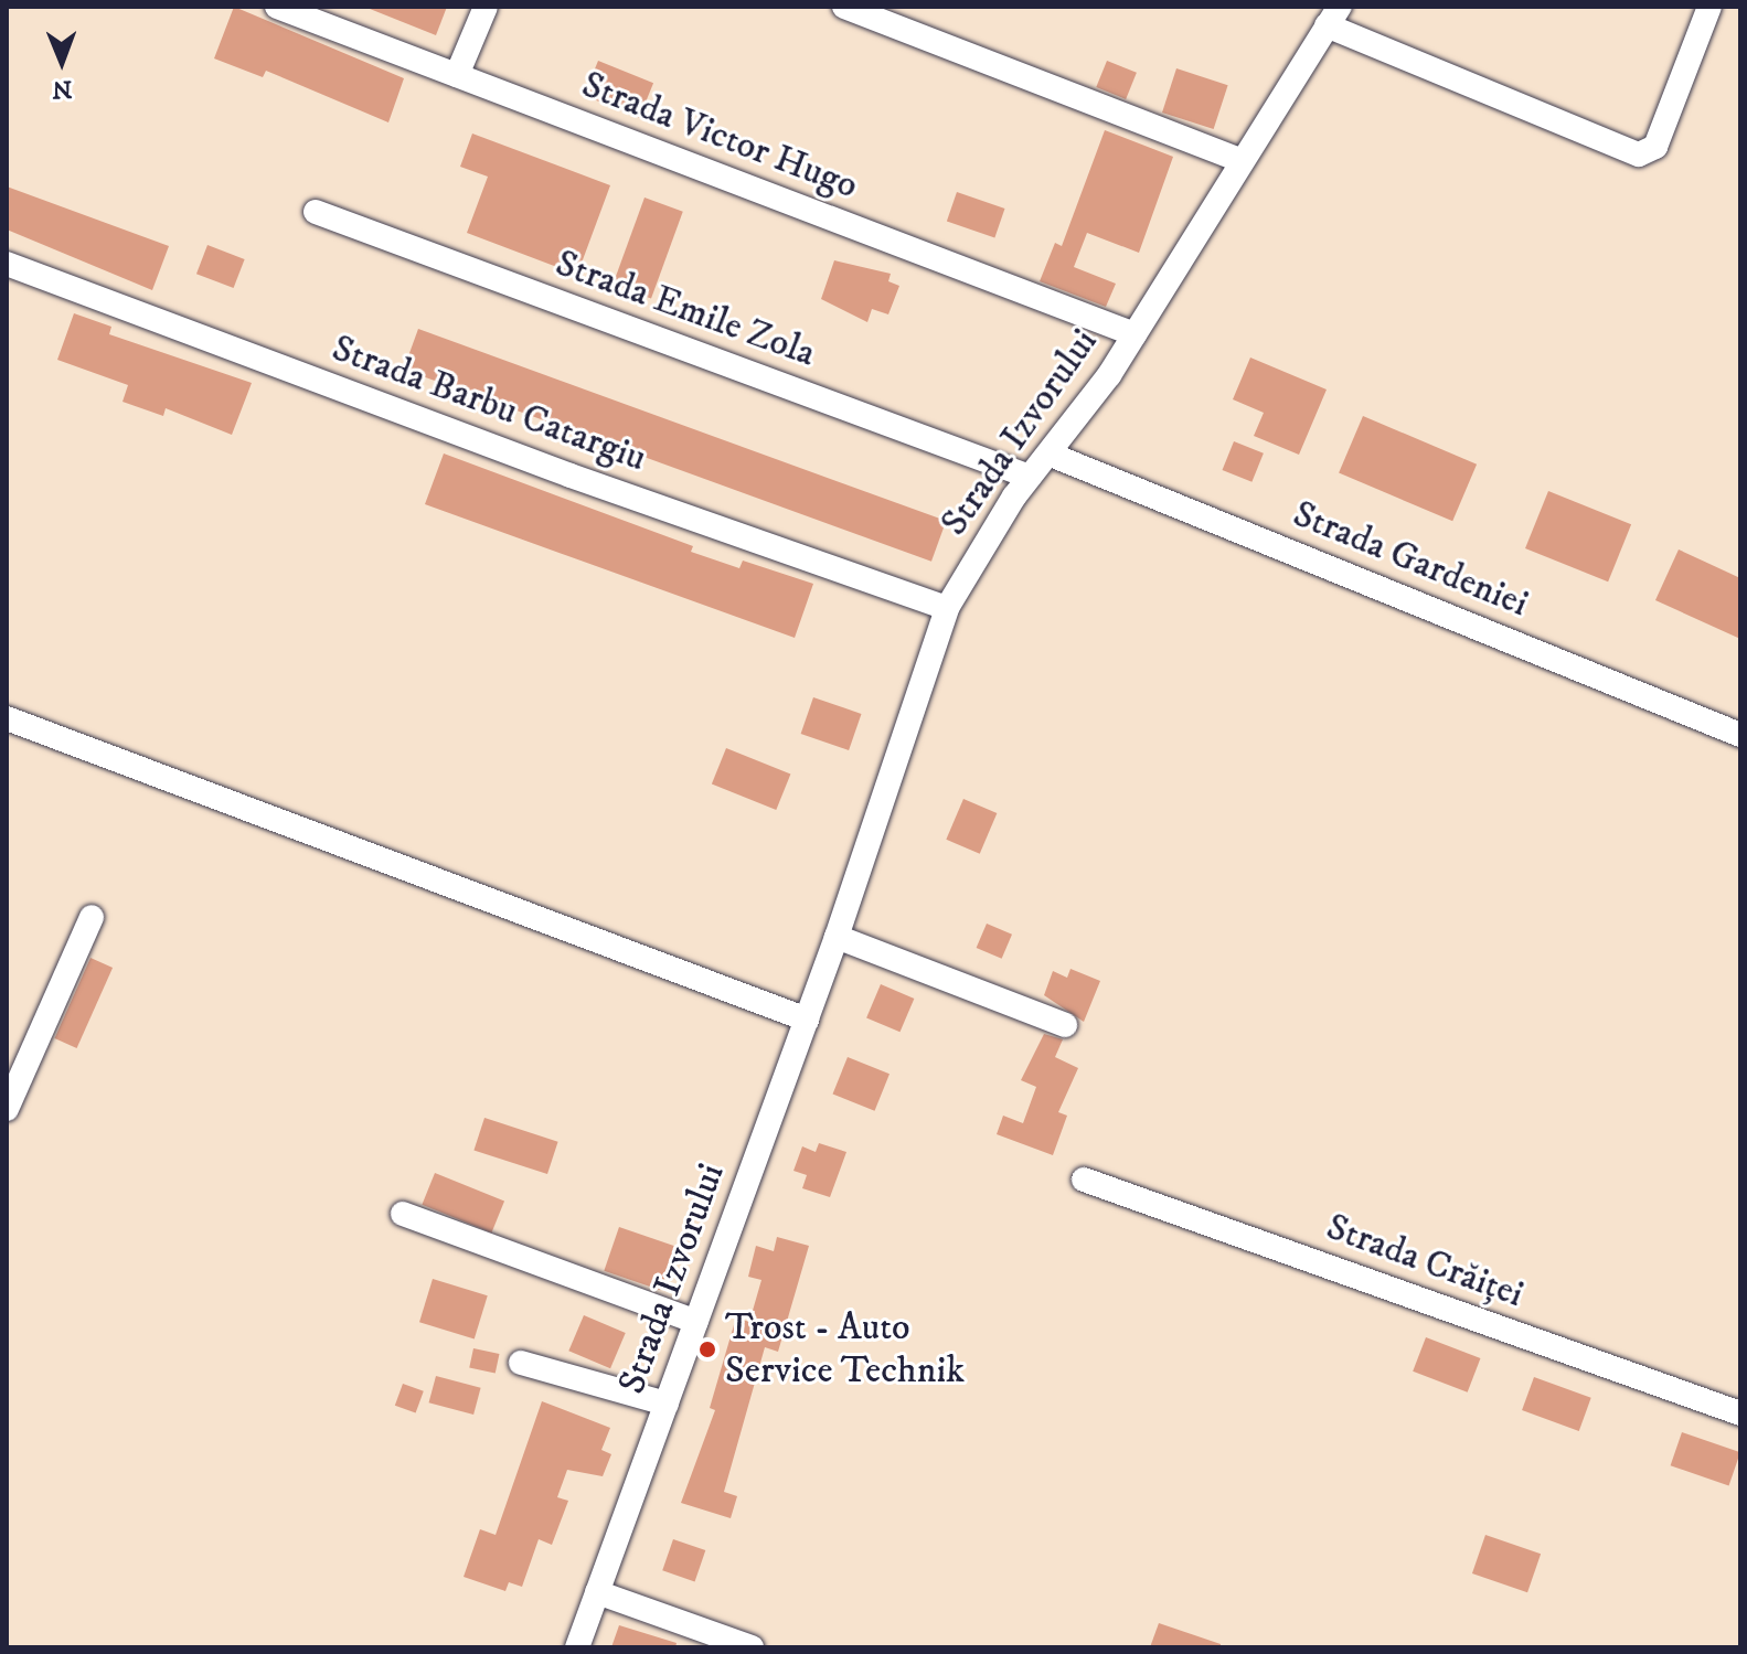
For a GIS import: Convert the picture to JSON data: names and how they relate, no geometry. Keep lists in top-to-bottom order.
{
  "streets": {
    "street": [
      "Strada Victor Hugo",
      "Strada Emile Zola",
      "Strada Barbu Catargiu",
      "Strada Izvorului",
      "Strada Gardeniei",
      "Strada Crăiței"
    ]
  },
  "crossings": [
    ["Strada Victor Hugo", "Strada Izvorului"],
    ["Strada Emile Zola", "Strada Izvorului"],
    ["Strada Barbu Catargiu", "Strada Izvorului"],
    ["Strada Izvorului", "Strada Gardeniei"]
  ],
  "places": ["Trost - Auto Service Technik"],
  "north": "bottom"
}
